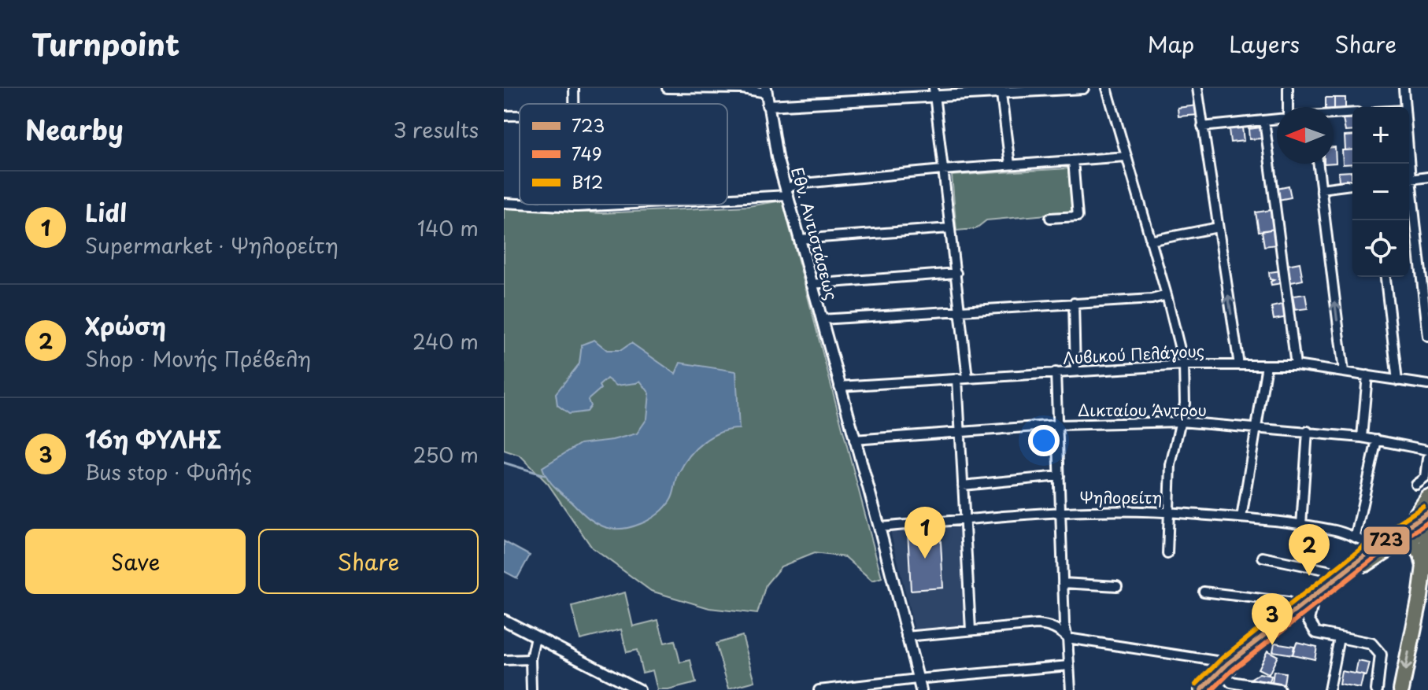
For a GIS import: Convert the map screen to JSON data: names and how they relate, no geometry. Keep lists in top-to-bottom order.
{
  "streets": {
    "street": [
      "Εθν. Αντιστάσεως",
      "Λυβικού Πελάγους",
      "Δικταίου Άντρου",
      "Ψηλορείτη"
    ]
  },
  "crossings": [
    ["Εθν. Αντιστάσεως", "Λυβικού Πελάγους"],
    ["Εθν. Αντιστάσεως", "Δικταίου Άντρου"],
    ["Εθν. Αντιστάσεως", "Ψηλορείτη"]
  ],
  "lines": ["transit line Β12", "transit line 723", "transit line 749"],
  "legend": ["723", "749", "Β12"],
  "north": "left",
  "page": {
    "header": "Turnpoint",
    "nav": ["Map", "Layers", "Share"],
    "heading": ["Nearby", "3 results"],
    "map_buttons": ["+", "−"],
    "list": [
      {
        "mark": "1",
        "name": "Lidl",
        "note": "Supermarket · Ψηλορείτη",
        "value": "140 m"
      },
      {
        "mark": "2",
        "name": "Χρώση",
        "note": "Shop · Μονής Πρέβελη",
        "value": "240 m"
      },
      {
        "mark": "3",
        "name": "16η ΦΥΛΗΣ",
        "note": "Bus stop · Φυλής",
        "value": "250 m"
      }
    ],
    "pins": ["1", "2", "3"],
    "buttons": ["Save", "Share"]
  }
}
